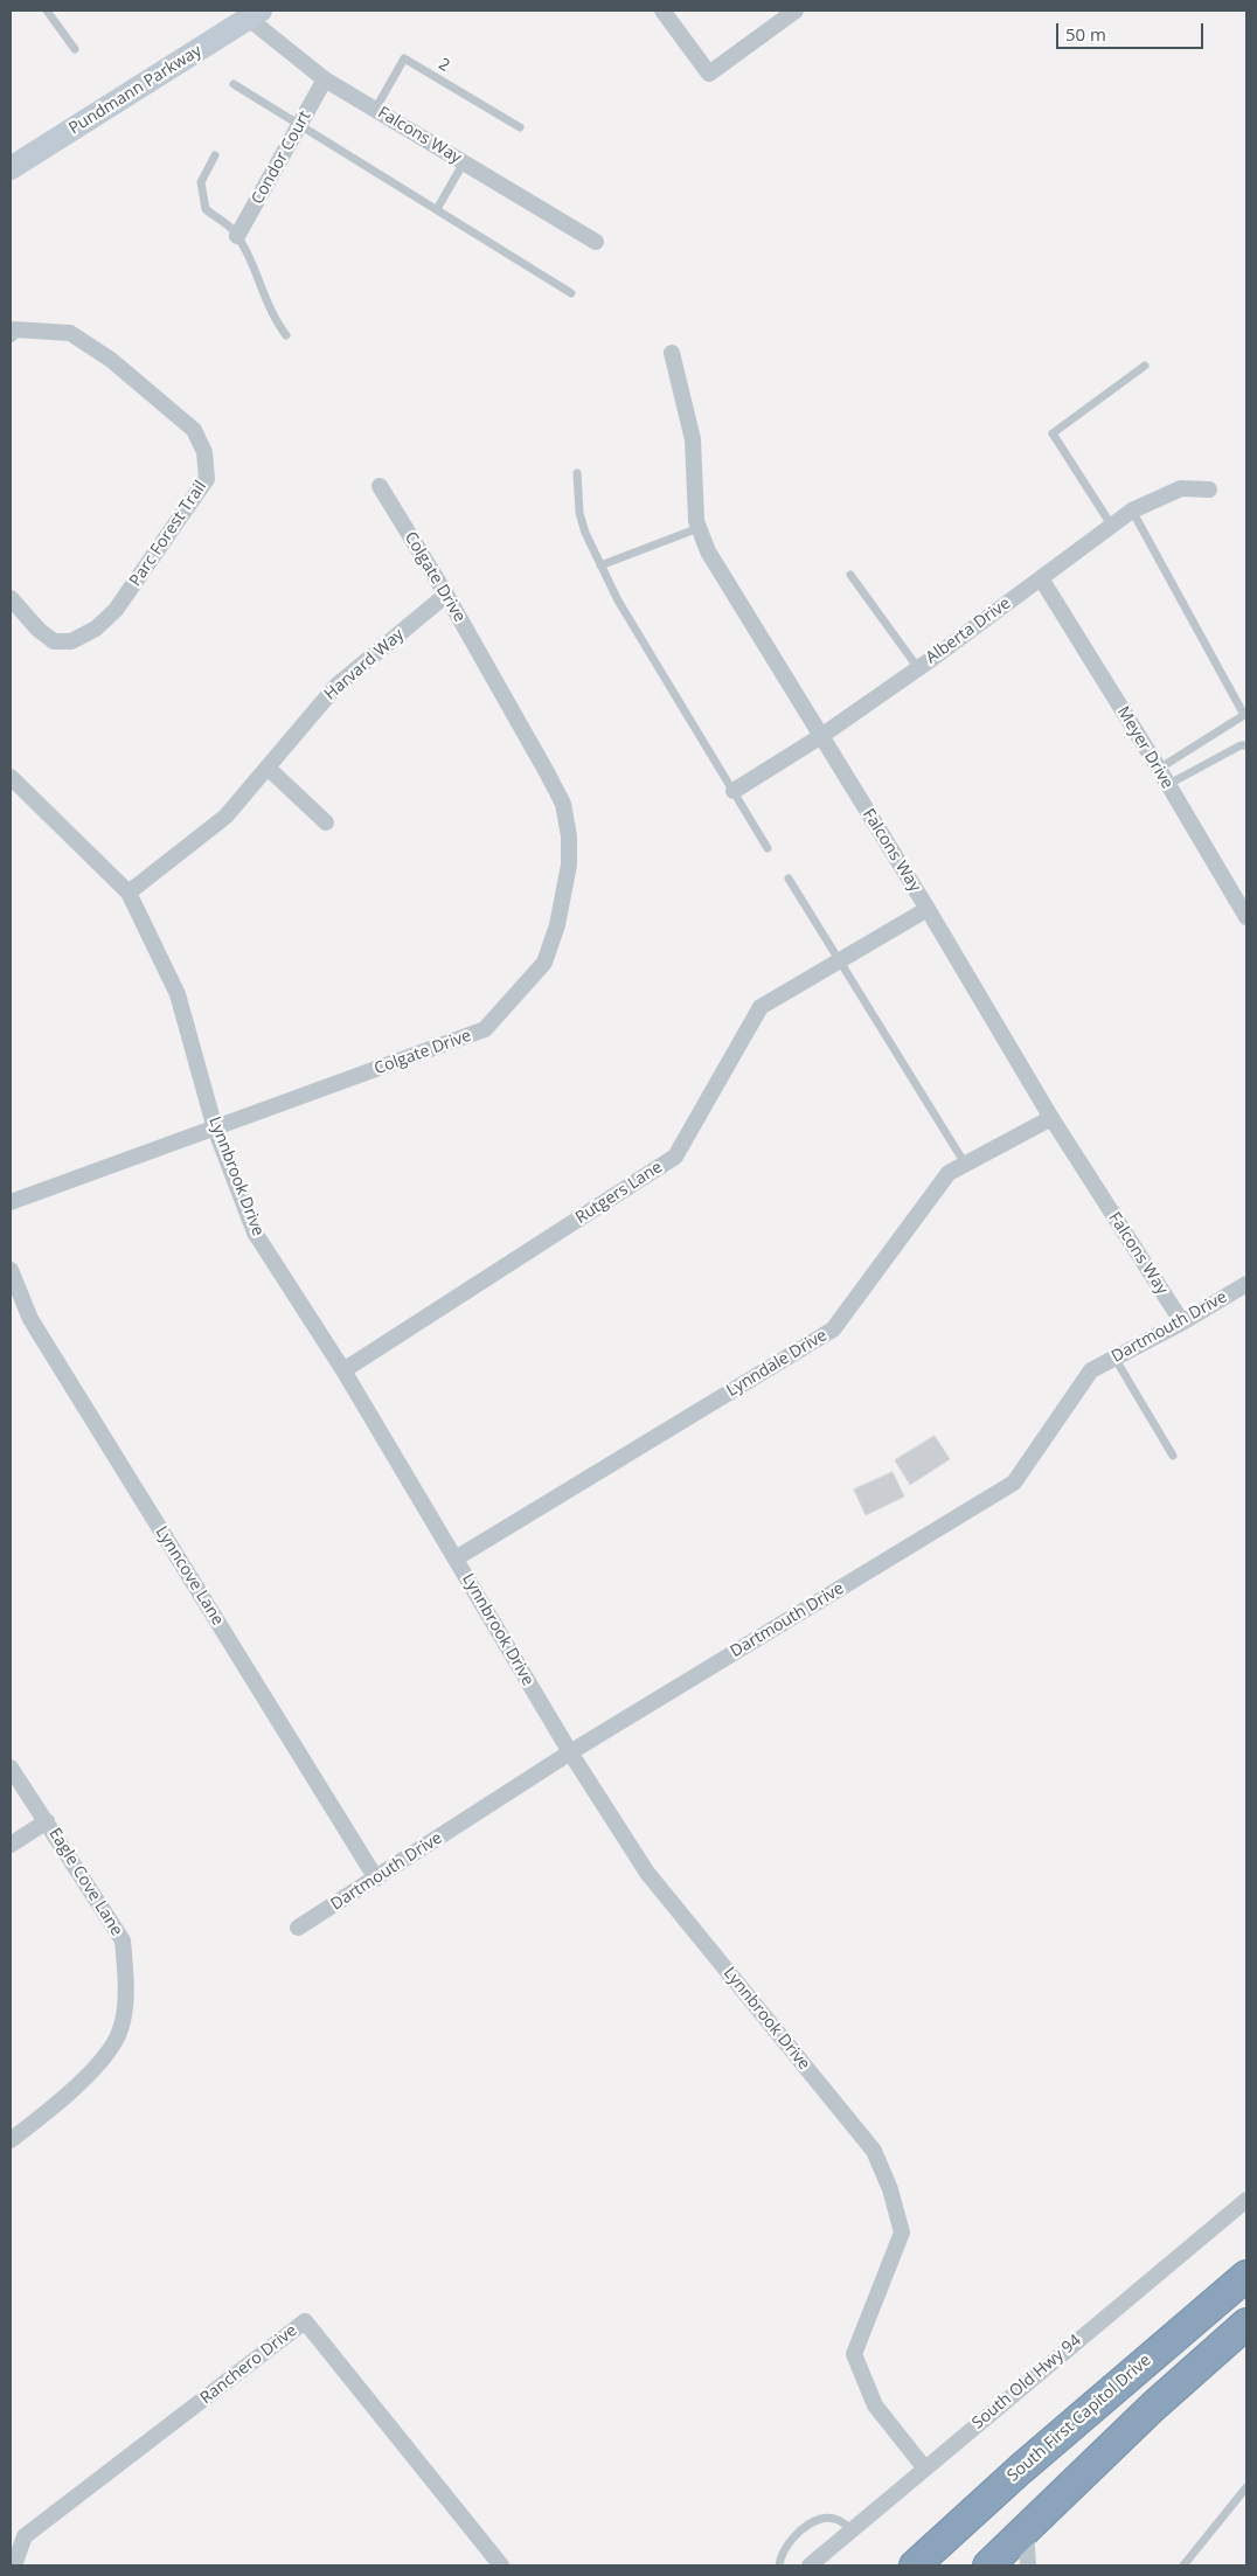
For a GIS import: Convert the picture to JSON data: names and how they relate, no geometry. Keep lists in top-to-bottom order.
{
  "streets": {
    "highway": ["South First Capitol Drive"],
    "street": [
      "Pundmann Parkway",
      "Falcons Way",
      "Condor Court",
      "Parc Forest Trail",
      "Colgate Drive",
      "Alberta Drive",
      "Harvard Way",
      "Meyer Drive",
      "Lynnbrook Drive",
      "Rutgers Lane",
      "Dartmouth Drive",
      "Lynndale Drive",
      "Lynncove Lane",
      "Eagle Cove Lane",
      "Ranchero Drive",
      "South Old Hwy 94"
    ],
    "lane": ["2"]
  },
  "crossings": [
    ["2", "Falcons Way"],
    ["Pundmann Parkway", "Falcons Way"],
    ["Falcons Way", "Condor Court"],
    ["Falcons Way", "Alberta Drive"],
    ["Falcons Way", "Rutgers Lane"],
    ["Falcons Way", "Dartmouth Drive"],
    ["Falcons Way", "Lynndale Drive"],
    ["Colgate Drive", "Harvard Way"],
    ["Colgate Drive", "Lynnbrook Drive"],
    ["Alberta Drive", "Meyer Drive"],
    ["Harvard Way", "Lynnbrook Drive"],
    ["Lynnbrook Drive", "Rutgers Lane"],
    ["Lynnbrook Drive", "Dartmouth Drive"],
    ["Lynnbrook Drive", "Lynndale Drive"],
    ["Lynnbrook Drive", "South Old Hwy 94"],
    ["Dartmouth Drive", "Lynncove Lane"]
  ],
  "scale_bar": "50 m"
}
